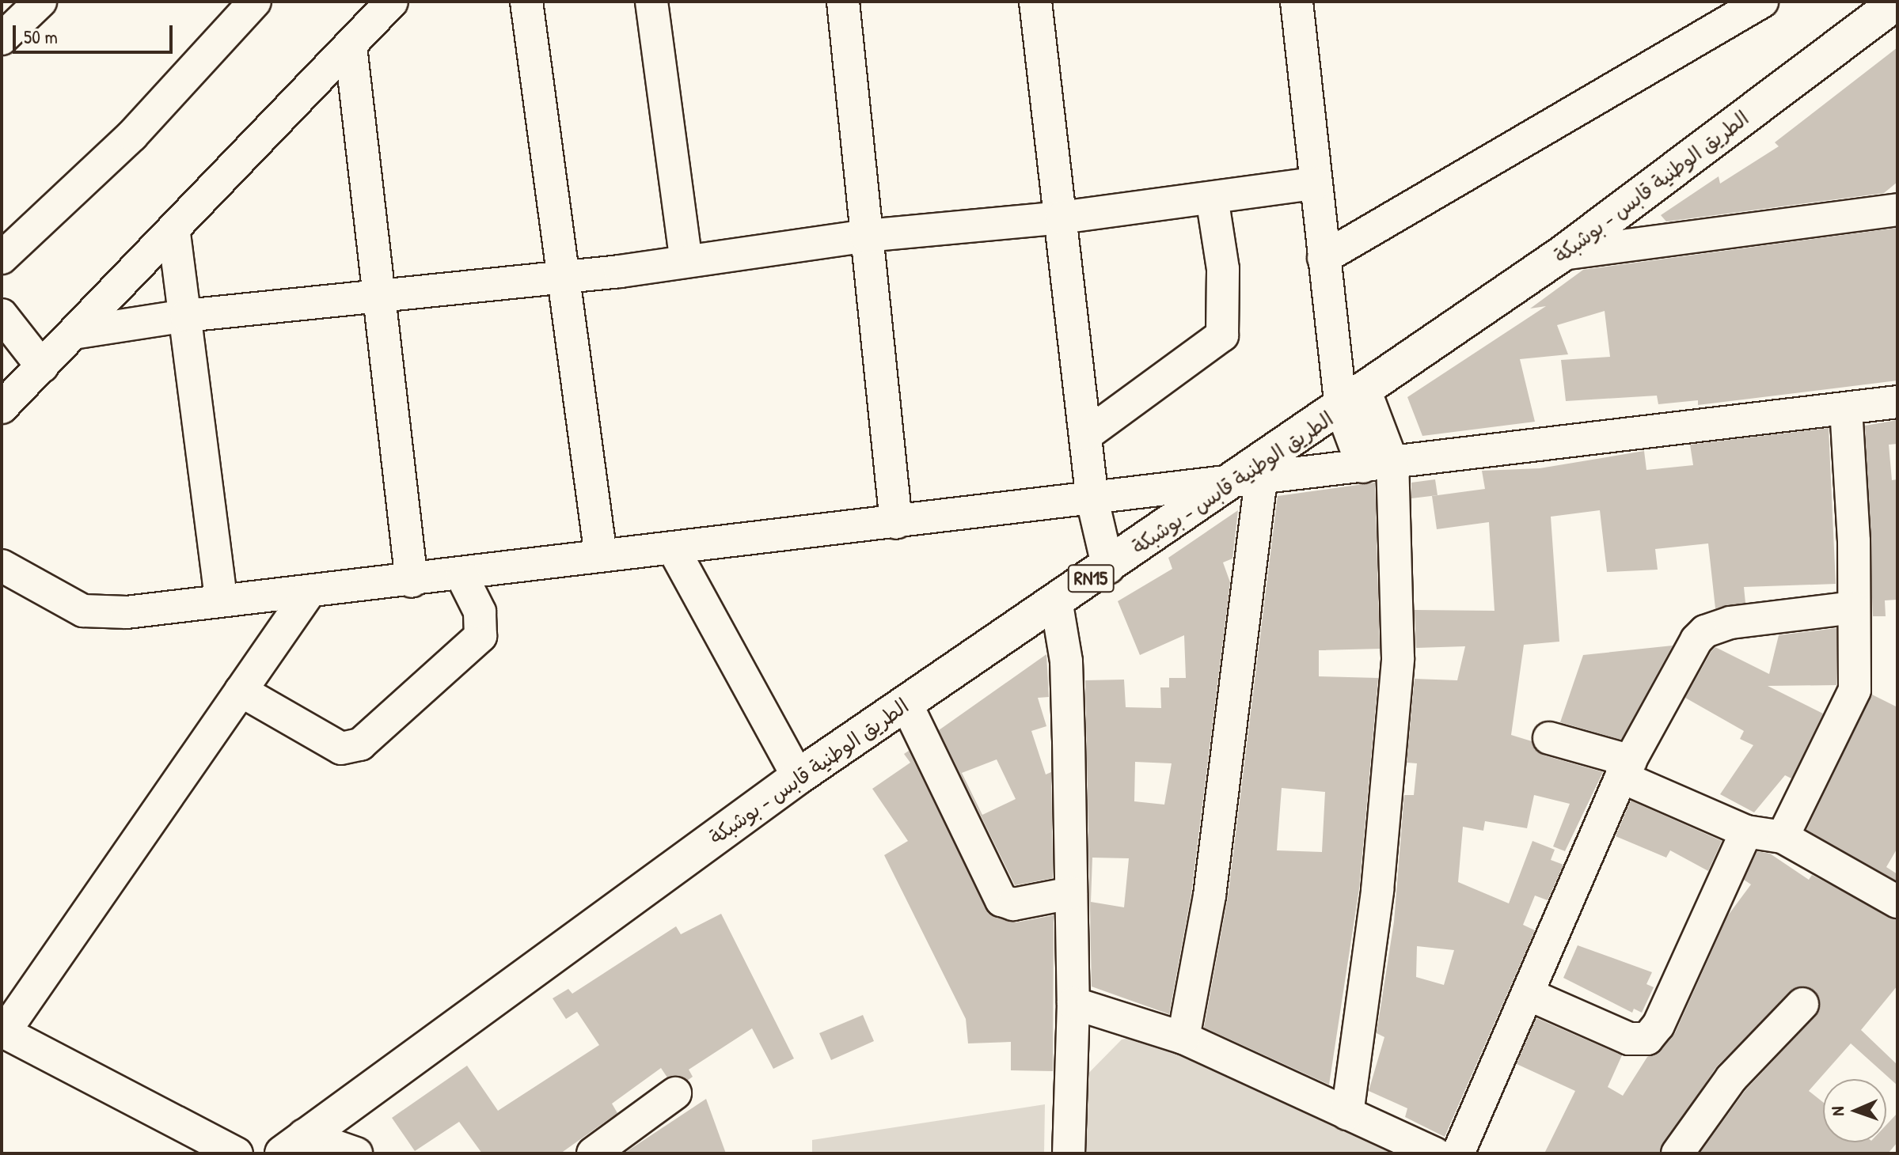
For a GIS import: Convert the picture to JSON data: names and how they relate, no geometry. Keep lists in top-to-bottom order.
{
  "streets": {
    "main road": ["الطريق الوطنية قابس - بوشبكة", "RN15"]
  },
  "scale_bar": "50 m",
  "north": "left"
}
